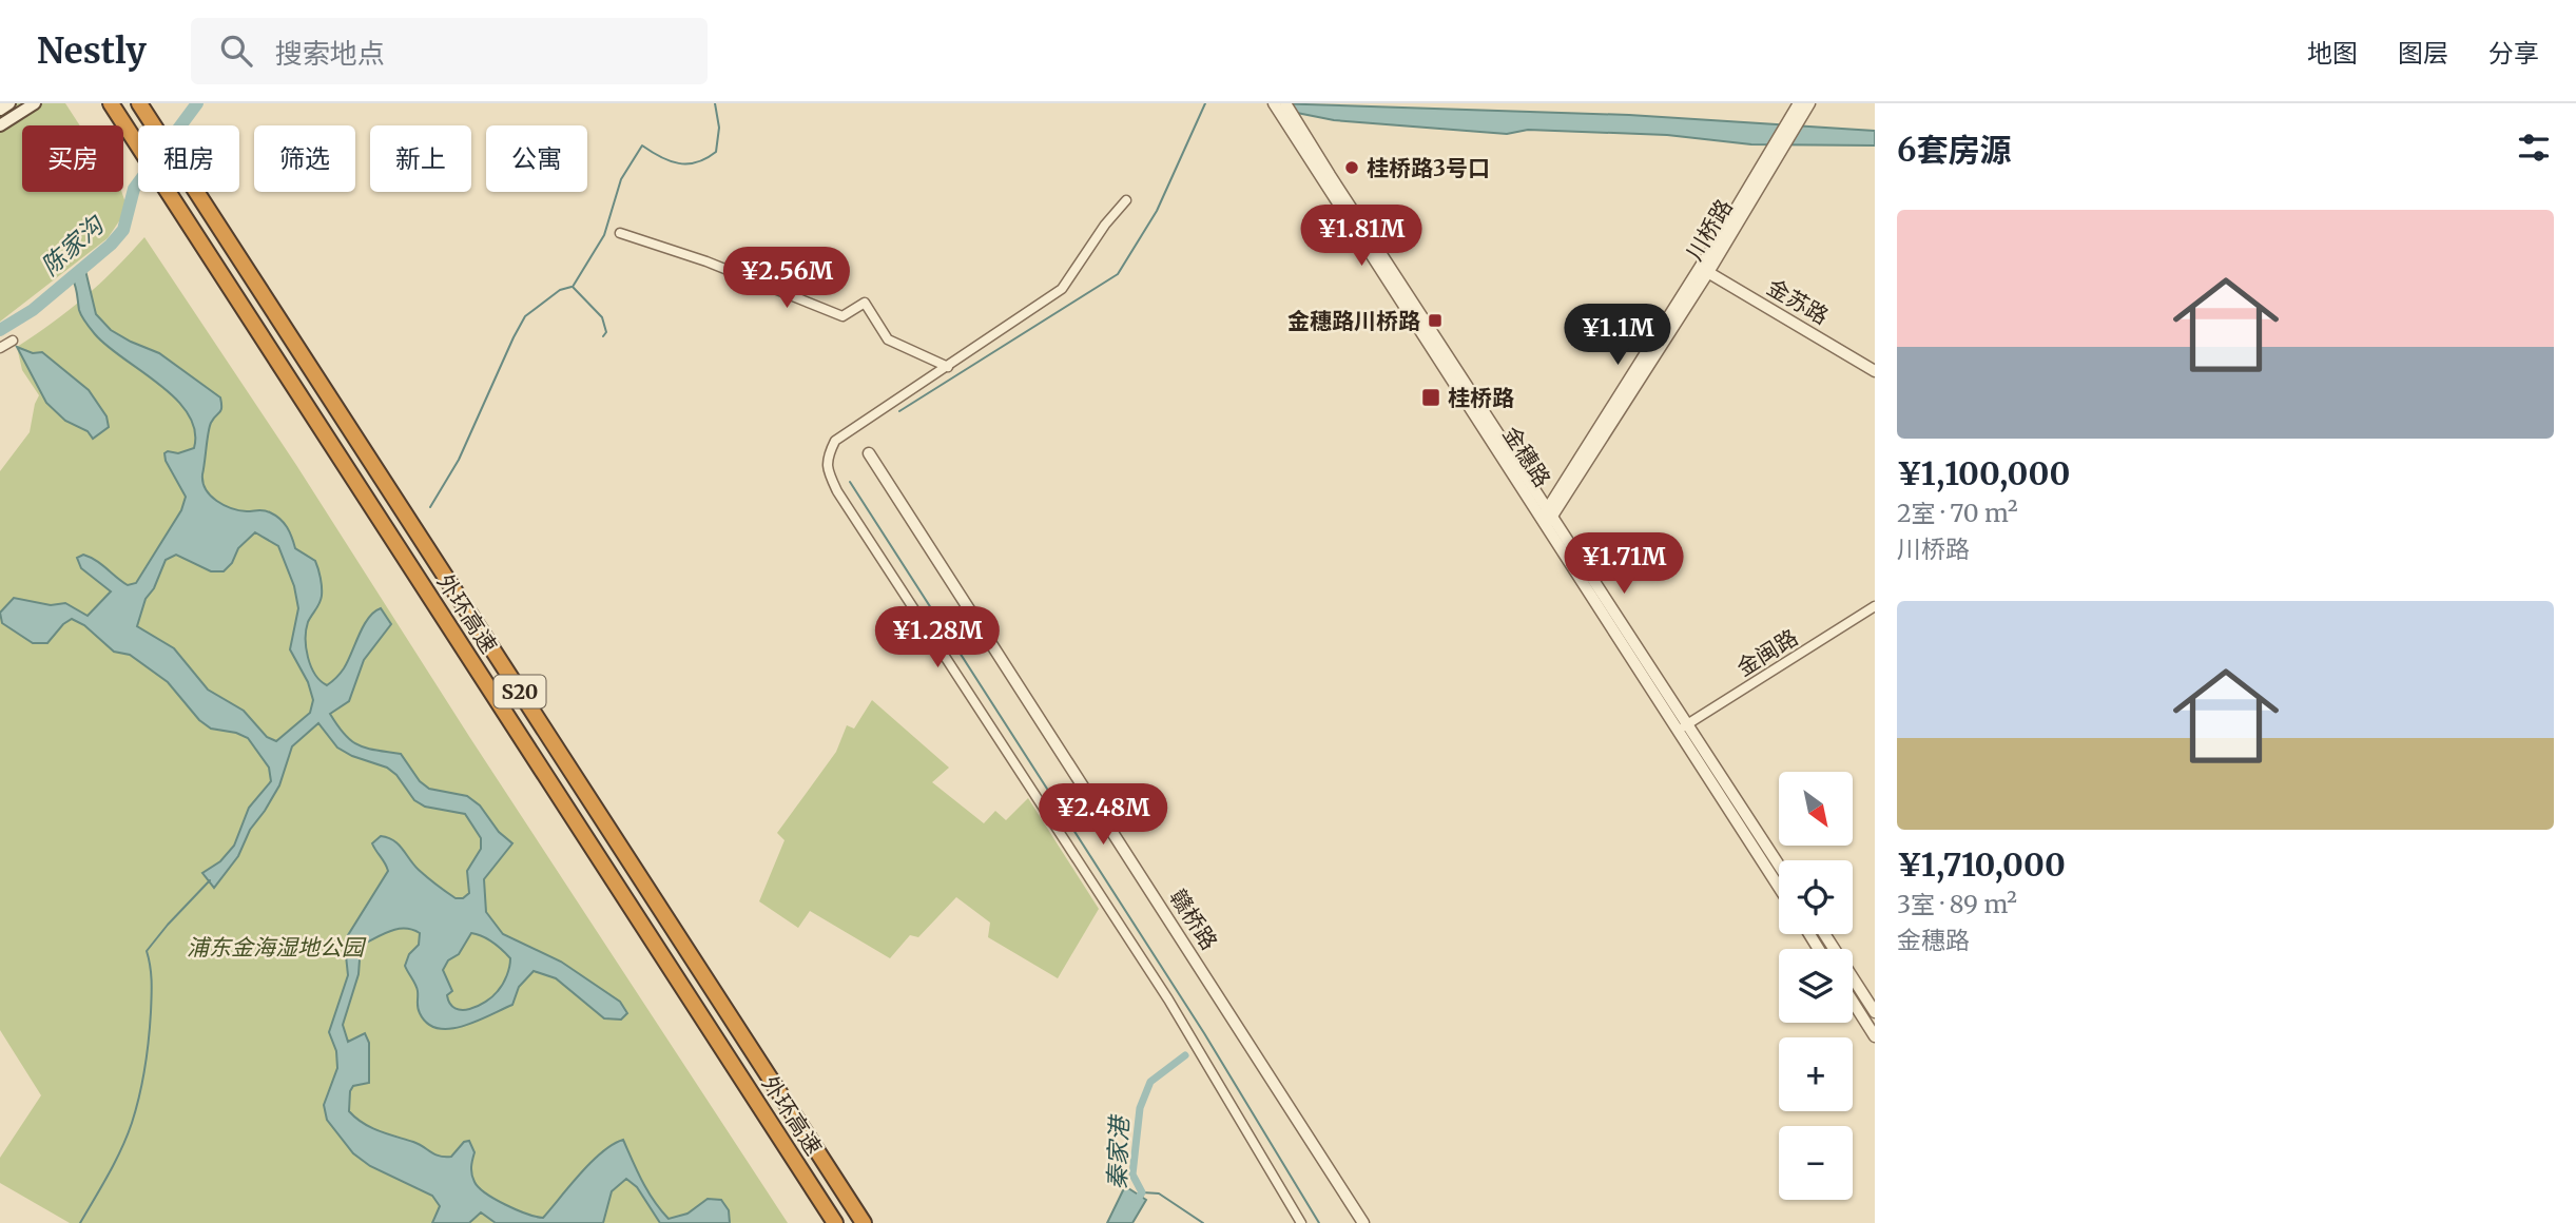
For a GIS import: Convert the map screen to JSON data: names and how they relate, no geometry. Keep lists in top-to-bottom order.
{
  "streets": {
    "highway": ["外环高速", "S20"],
    "street": [
      "川桥路",
      "金苏路",
      "金穗路",
      "金闽路",
      "赣桥路"
    ]
  },
  "crossings": [
    ["川桥路", "金苏路"],
    ["川桥路", "金穗路"],
    ["金穗路", "金闽路"]
  ],
  "water": ["陈家沟", "秦家港"],
  "parks": ["浦东金海湿地公园"],
  "places": {
    "other": ["桂桥路3号口"],
    "transit": ["金穗路川桥路", "桂桥路"]
  },
  "north": "bottom right",
  "page": {
    "header": "Nestly",
    "search": "搜索地点",
    "nav": ["地图", "图层", "分享"],
    "heading": "6套房源",
    "chip": [
      "买房",
      "租房",
      "筛选",
      "新上",
      "公寓"
    ],
    "list": [
      {
        "name": "¥1,100,000",
        "note": "2室 · 70 m² · 川桥路"
      },
      {
        "name": "¥1,710,000",
        "note": "3室 · 89 m² · 金穗路"
      }
    ],
    "price": [
      "¥1.81M",
      "¥2.56M",
      "¥1.1M",
      "¥1.71M",
      "¥1.28M",
      "¥2.48M"
    ],
    "map_buttons": ["+", "−"]
  }
}
